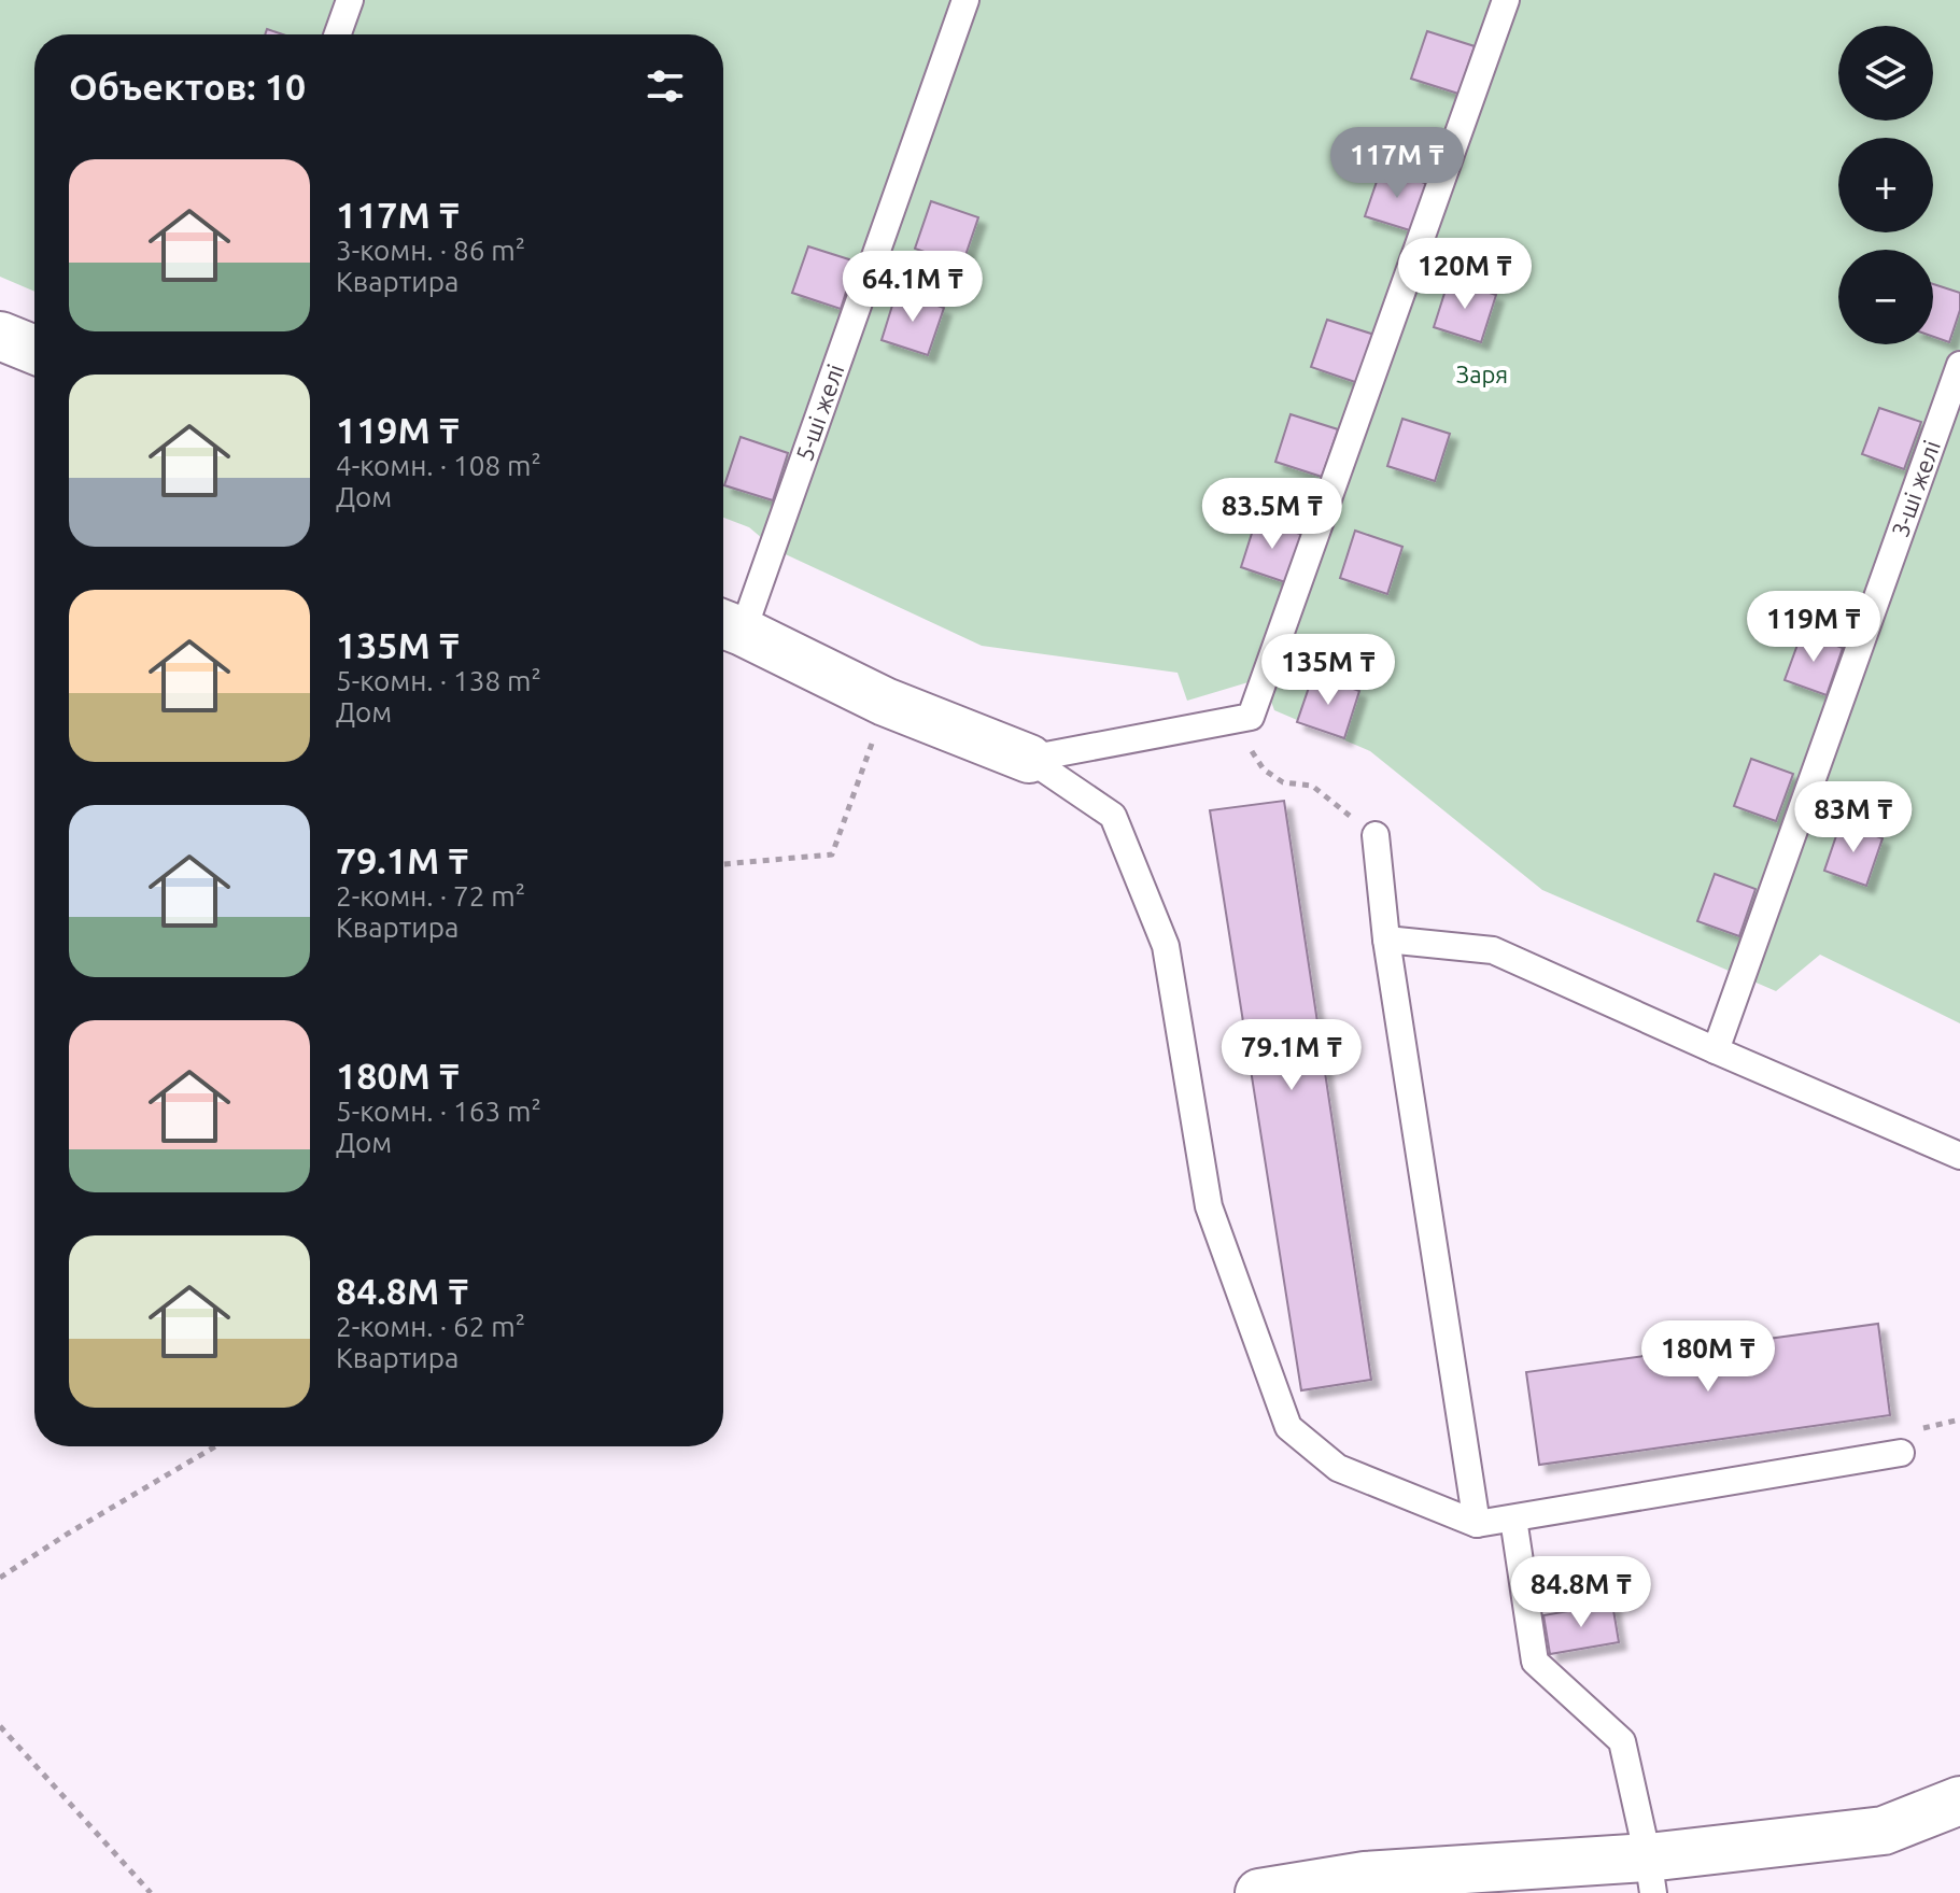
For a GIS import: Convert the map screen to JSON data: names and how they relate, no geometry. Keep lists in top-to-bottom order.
{
  "streets": {
    "lane": ["5-ші желі", "3-ші желі"]
  },
  "parks": ["Заря"],
  "page": {
    "map_buttons": ["+", "−"],
    "heading": "Объектов: 10",
    "price": [
      "117M ₸",
      "120M ₸",
      "64.1M ₸",
      "83.5M ₸",
      "119M ₸",
      "135M ₸",
      "83M ₸",
      "79.1M ₸",
      "180M ₸",
      "84.8M ₸"
    ],
    "list": [
      {
        "name": "117M ₸",
        "note": "3-комн. · 86 m² · Квартира"
      },
      {
        "name": "119M ₸",
        "note": "4-комн. · 108 m² · Дом"
      },
      {
        "name": "135M ₸",
        "note": "5-комн. · 138 m² · Дом"
      },
      {
        "name": "79.1M ₸",
        "note": "2-комн. · 72 m² · Квартира"
      },
      {
        "name": "180M ₸",
        "note": "5-комн. · 163 m² · Дом"
      },
      {
        "name": "84.8M ₸",
        "note": "2-комн. · 62 m² · Квартира"
      }
    ]
  }
}
